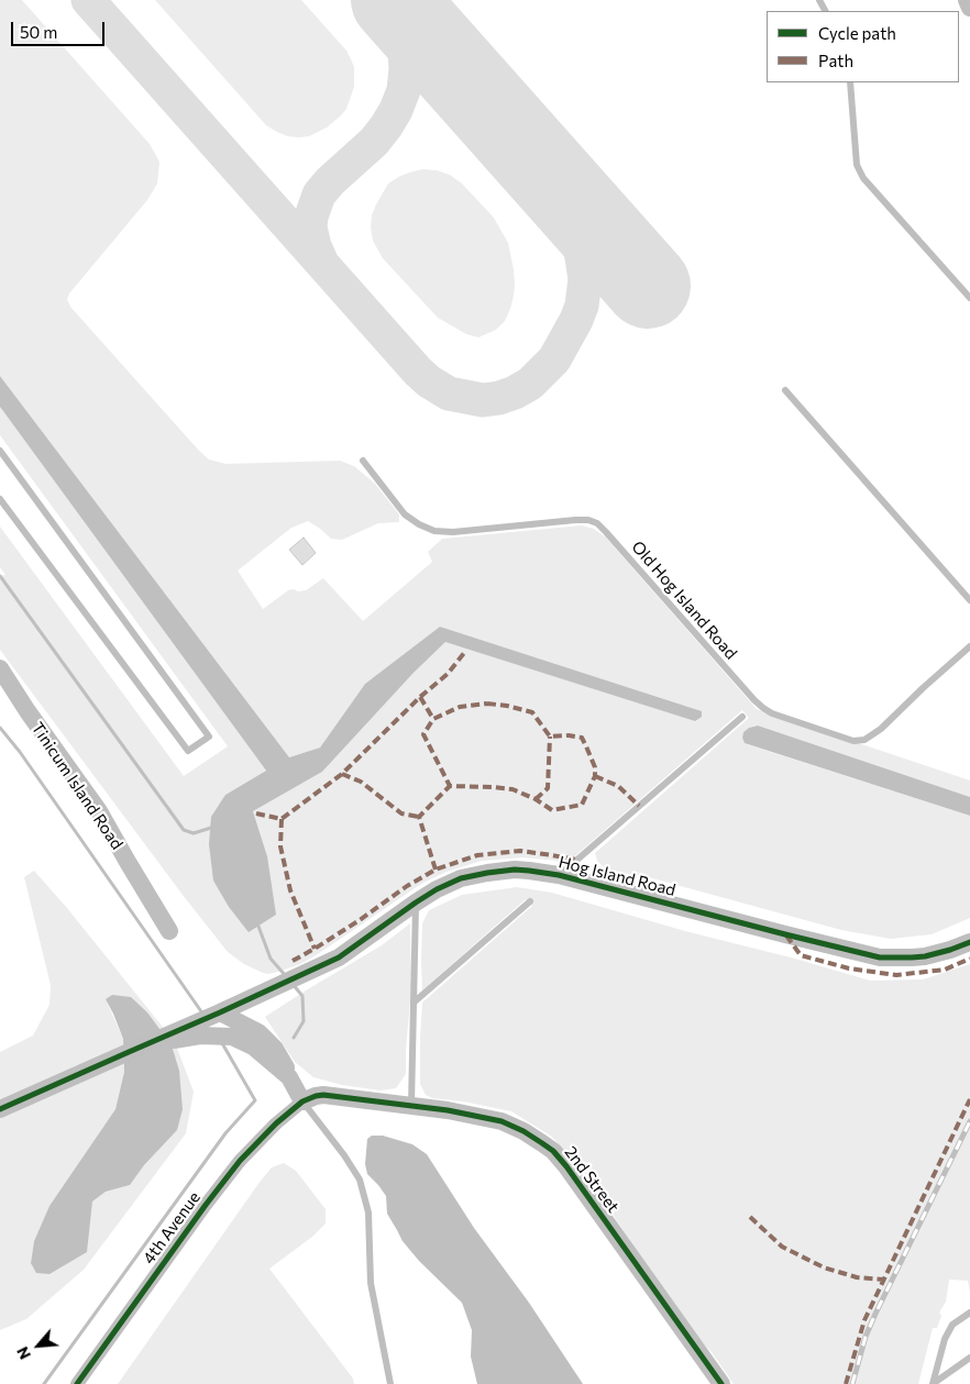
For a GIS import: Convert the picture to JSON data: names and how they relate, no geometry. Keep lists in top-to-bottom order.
{
  "streets": {
    "street": [
      "Tinicum Island Road",
      "Hog Island Road",
      "2nd Street",
      "4th Avenue"
    ],
    "lane": ["Old Hog Island Road"]
  },
  "crossings": [
    ["2nd Street", "4th Avenue"]
  ],
  "legend": ["Cycle path", "Path"],
  "scale_bar": "50 m",
  "north": "bottom left"
}
